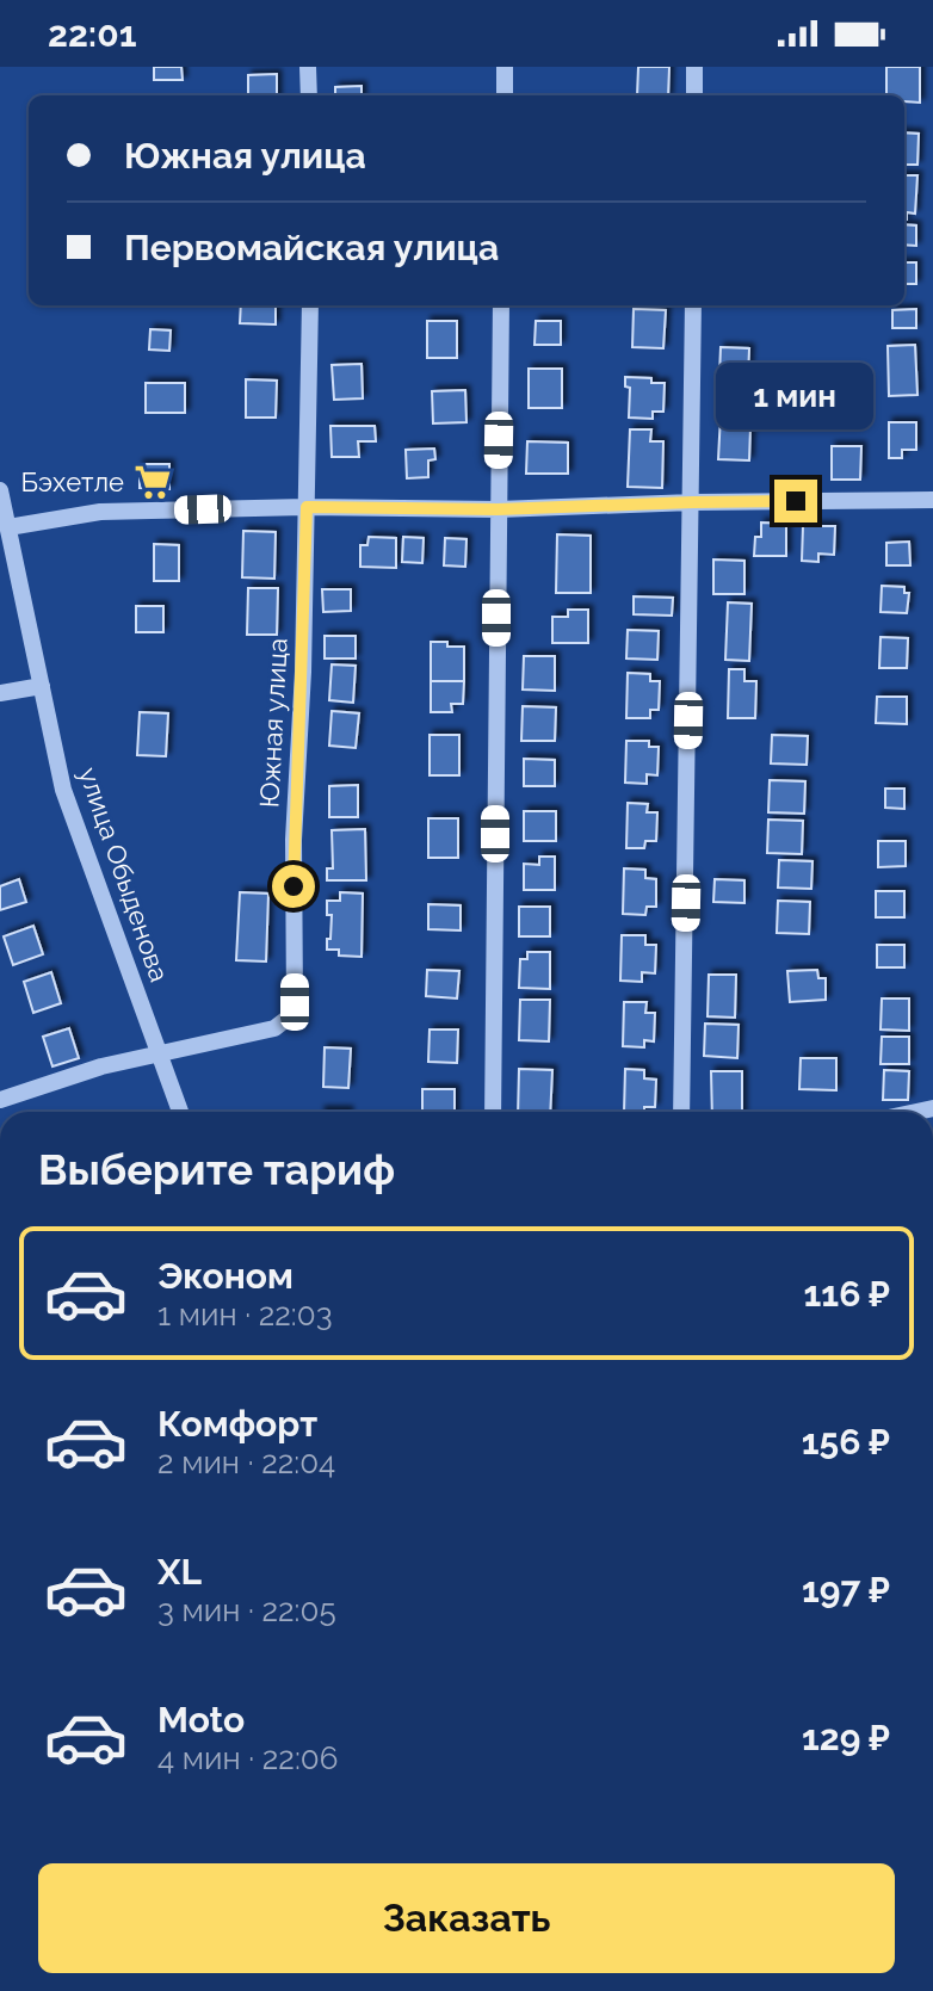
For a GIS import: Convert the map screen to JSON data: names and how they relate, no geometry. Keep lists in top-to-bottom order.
{
  "streets": {
    "street": ["Южная улица", "улица Обыденова"]
  },
  "crossings": [
    ["Южная улица", "улица Обыденова"]
  ],
  "places": {
    "supermarket": ["Бэхетле"]
  },
  "page": {
    "status": "22:01",
    "banner": ["Южная улица", "Первомайская улица"],
    "bubble": "1 мин",
    "heading": "Выберите тариф",
    "list": [
      {
        "name": "Эконом",
        "note": "1 мин · 22:03",
        "value": "116 ₽"
      },
      {
        "name": "Комфорт",
        "note": "2 мин · 22:04",
        "value": "156 ₽"
      },
      {
        "name": "XL",
        "note": "3 мин · 22:05",
        "value": "197 ₽"
      },
      {
        "name": "Moto",
        "note": "4 мин · 22:06",
        "value": "129 ₽"
      }
    ],
    "buttons": "Заказать"
  }
}
